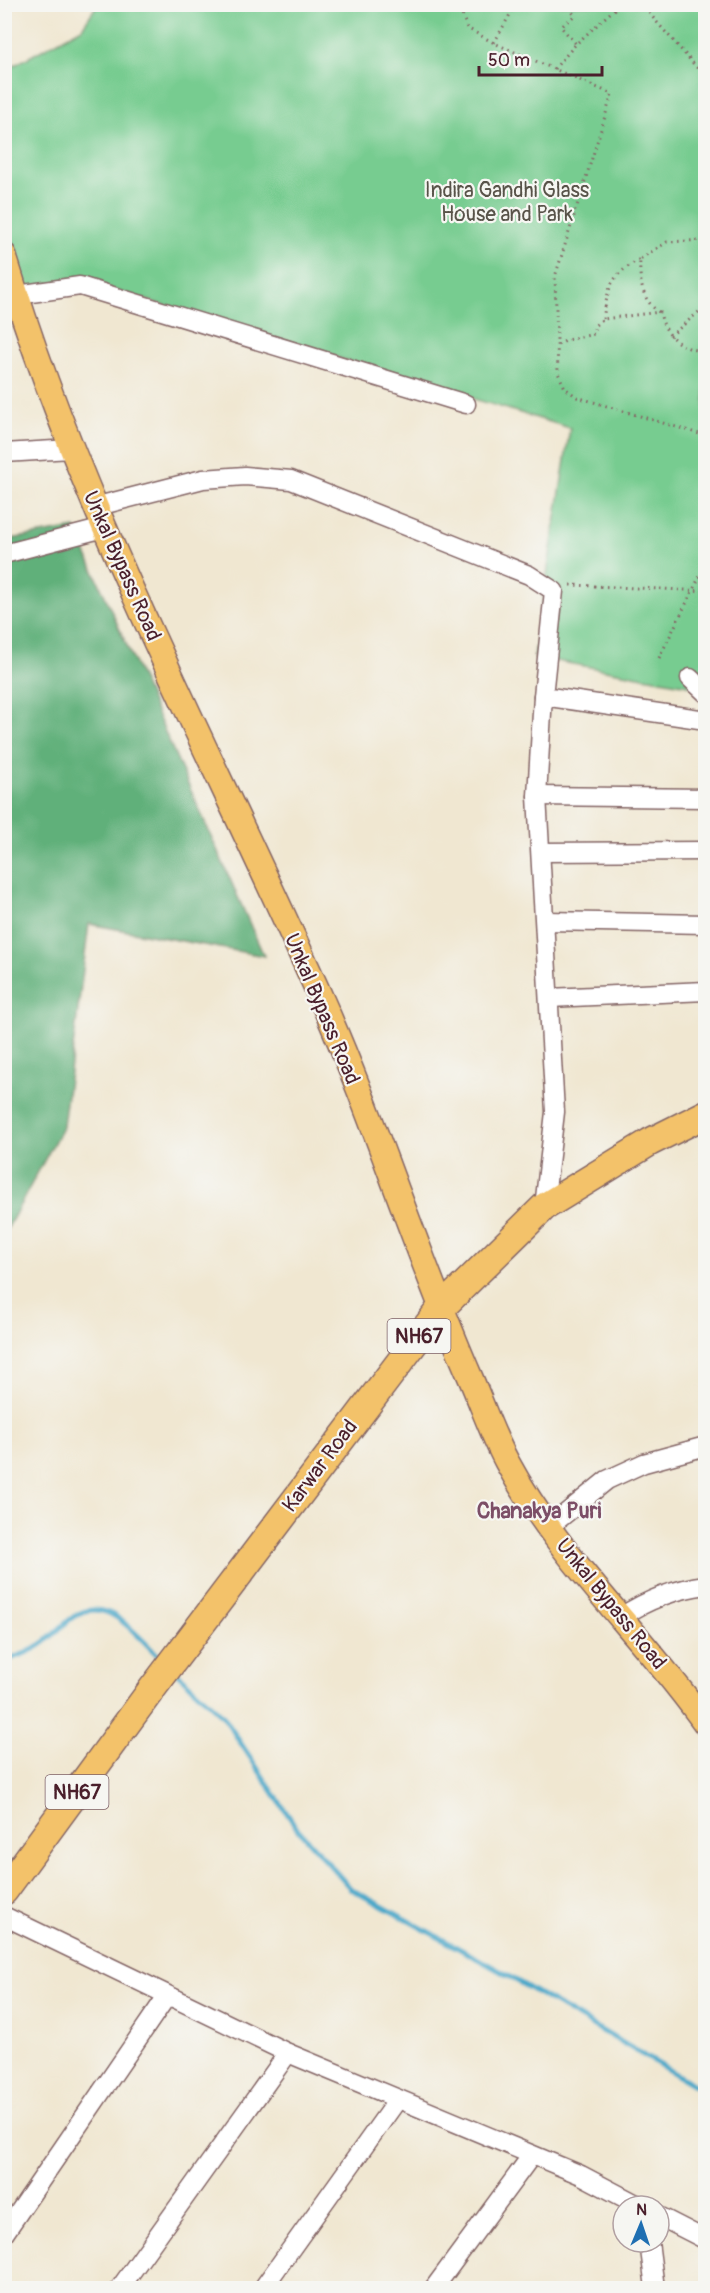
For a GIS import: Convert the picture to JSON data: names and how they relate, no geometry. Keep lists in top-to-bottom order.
{
  "streets": {
    "highway": ["NH67", "Karwar Road"],
    "main road": ["Unkal Bypass Road"]
  },
  "crossings": [
    ["Unkal Bypass Road", "Karwar Road"]
  ],
  "districts": ["Chanakya Puri"],
  "parks": ["Indira Gandhi Glass House and Park"],
  "scale_bar": "50 m",
  "north": "top"
}
